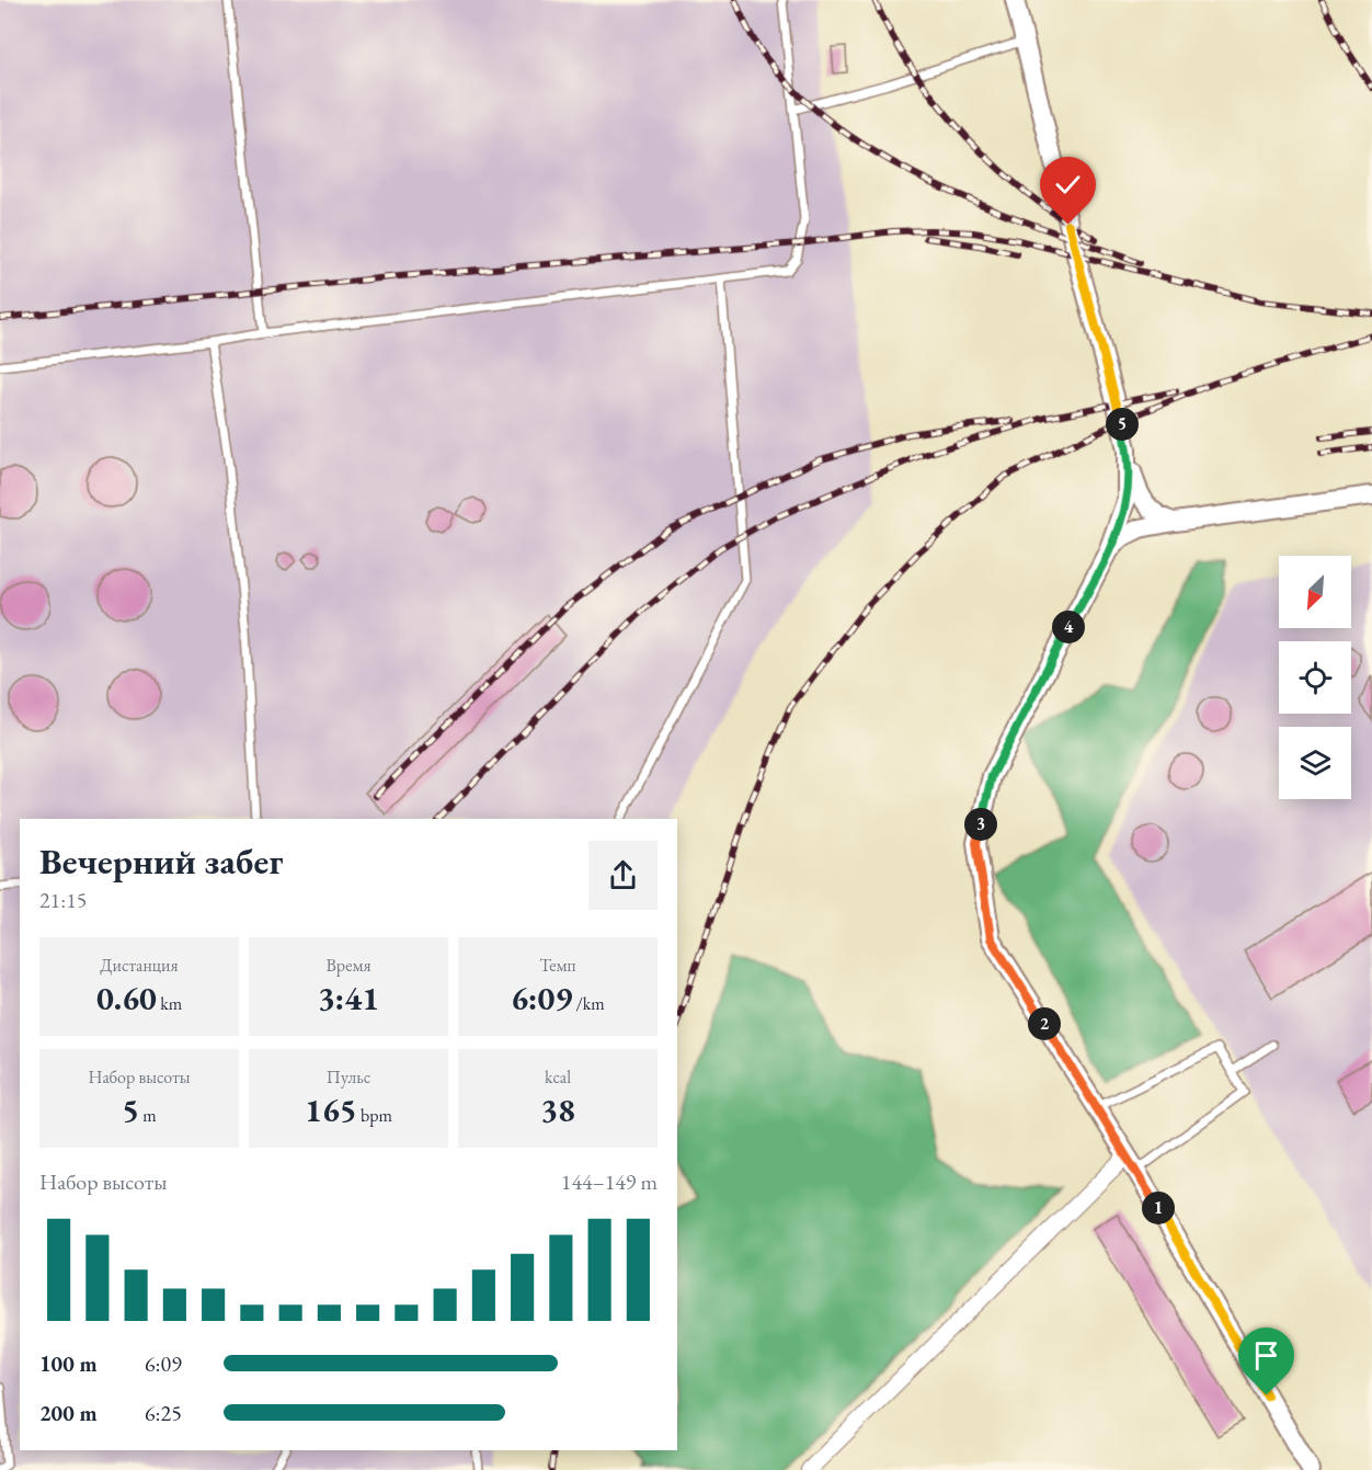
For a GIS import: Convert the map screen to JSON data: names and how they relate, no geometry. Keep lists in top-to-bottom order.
{
  "north": "bottom left",
  "page": {
    "pins": [
      "5",
      "4",
      "3",
      "2",
      "1"
    ],
    "heading": ["Вечерний забег", "21:15"],
    "stats": [
      ["Дистанция", "0.60 km"],
      ["Время", "3:41"],
      ["Темп", "6:09 /km"],
      ["Набор высоты", "5 m"],
      ["Пульс", "165 bpm"],
      ["kcal", "38"]
    ],
    "chart": ["Набор высоты", "144–149 m"],
    "list": [
      {
        "name": "100 m",
        "note": "6:09"
      },
      {
        "name": "200 m",
        "note": "6:25"
      }
    ]
  }
}
